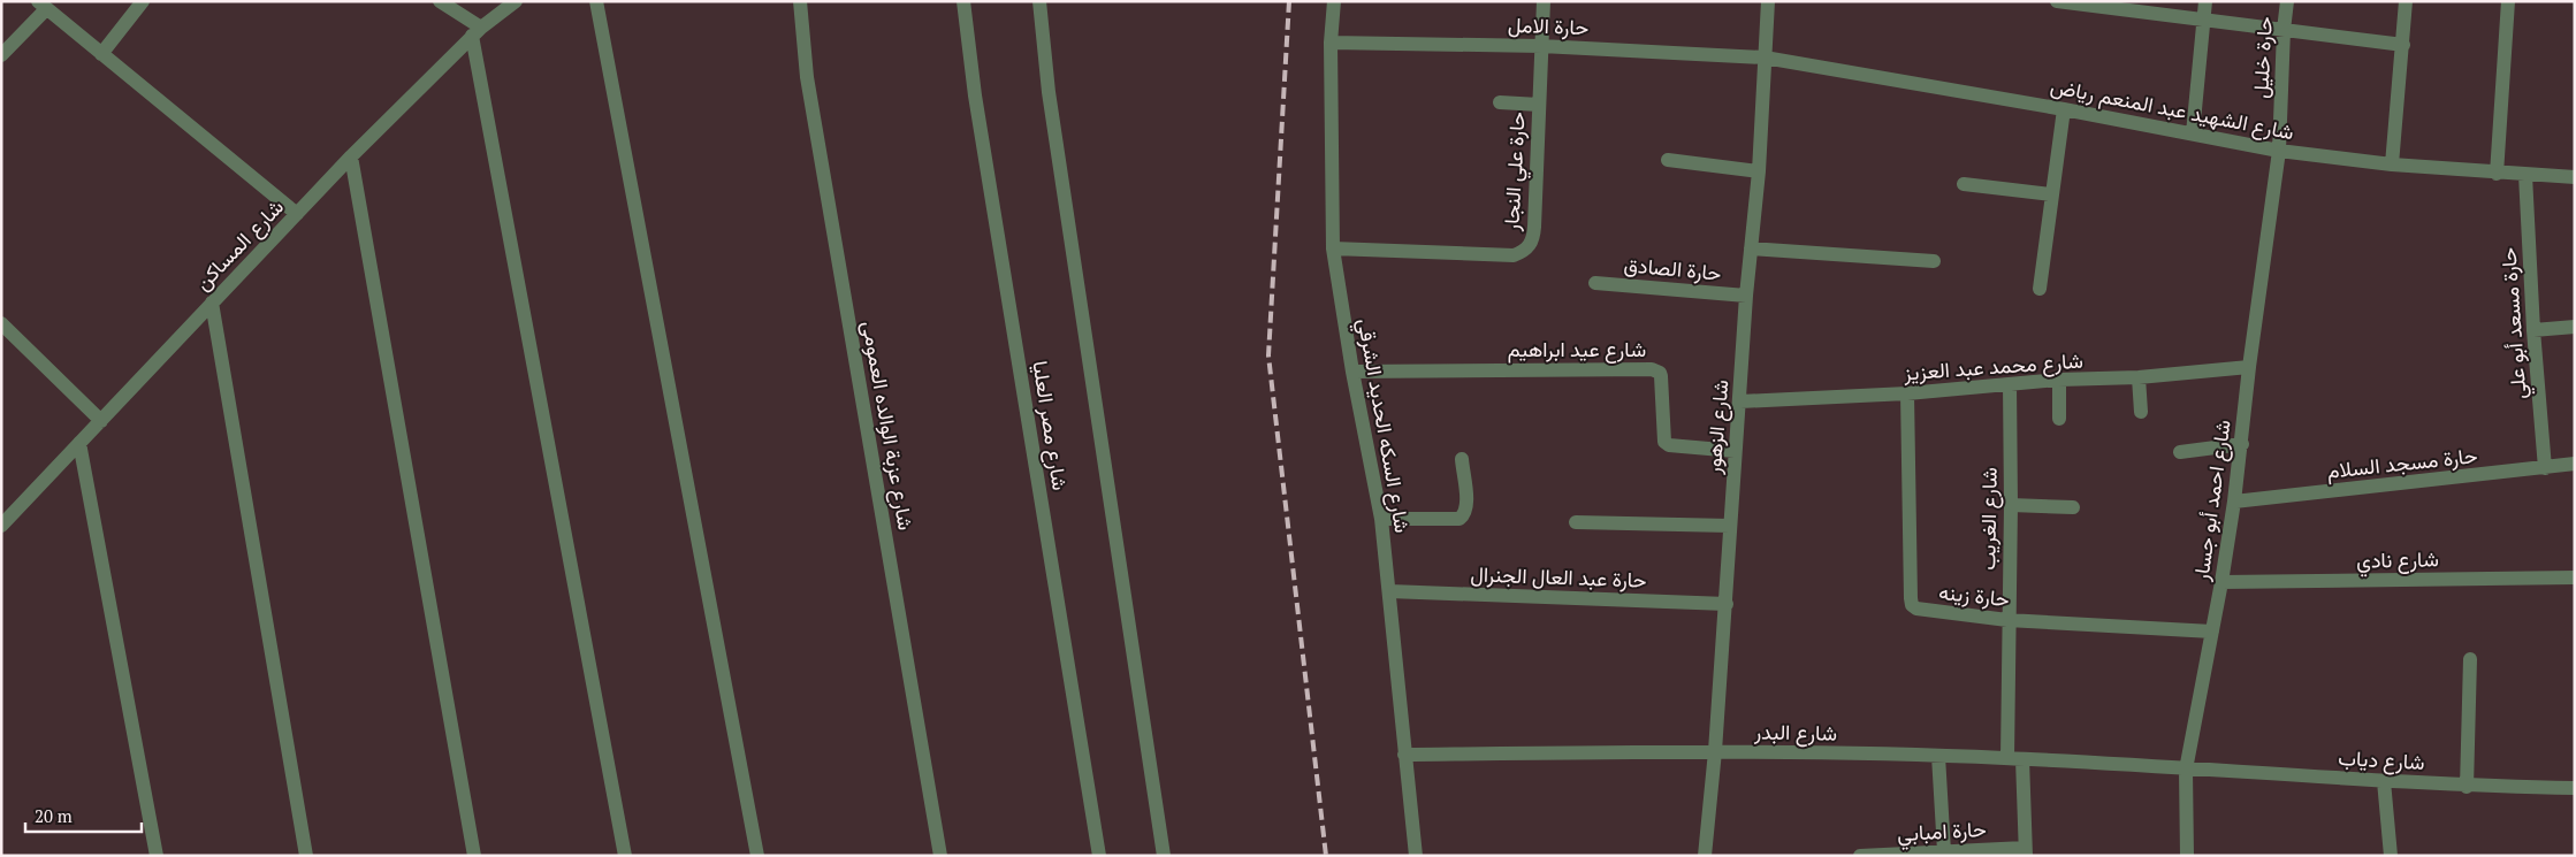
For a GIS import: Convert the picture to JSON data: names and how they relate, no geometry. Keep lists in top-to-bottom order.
{
  "streets": {
    "street": [
      "حارة الامل",
      "حارة خليل",
      "شارع الشهيد عبد المنعم رياض",
      "حارة علي النجار",
      "شارع المساكن",
      "حارة الصادق",
      "حارة مسعد أبو علي",
      "شارع عيد ابراهيم",
      "شارع محمد عبد العزيز",
      "شارع عزبة الوالده العمومى",
      "شارع مصر العليا",
      "شارع السكه الحديد الشرقي",
      "شارع الزهور",
      "حارة مسجد السلام",
      "شارع احمد أبو جسار",
      "شارع الغريب",
      "شارع نادي",
      "حارة عبد العال الجنرال",
      "حارة زينه",
      "شارع البدر",
      "شارع دياب",
      "حارة امبابي"
    ]
  },
  "crossings": [
    ["حارة الامل", "شارع الشهيد عبد المنعم رياض"],
    ["حارة الامل", "حارة علي النجار"],
    ["حارة الامل", "شارع السكه الحديد الشرقي"],
    ["حارة الامل", "شارع الزهور"],
    ["حارة خليل", "شارع الشهيد عبد المنعم رياض"],
    ["حارة خليل", "شارع احمد أبو جسار"],
    ["شارع الشهيد عبد المنعم رياض", "حارة مسعد أبو علي"],
    ["شارع الشهيد عبد المنعم رياض", "شارع الزهور"],
    ["شارع الشهيد عبد المنعم رياض", "شارع احمد أبو جسار"],
    ["حارة علي النجار", "شارع السكه الحديد الشرقي"],
    ["حارة الصادق", "شارع الزهور"],
    ["حارة مسعد أبو علي", "حارة مسجد السلام"],
    ["شارع عيد ابراهيم", "شارع السكه الحديد الشرقي"],
    ["شارع عيد ابراهيم", "شارع الزهور"],
    ["شارع محمد عبد العزيز", "شارع الزهور"],
    ["شارع محمد عبد العزيز", "شارع احمد أبو جسار"],
    ["شارع محمد عبد العزيز", "شارع الغريب"],
    ["شارع محمد عبد العزيز", "حارة زينه"],
    ["شارع السكه الحديد الشرقي", "حارة عبد العال الجنرال"],
    ["شارع السكه الحديد الشرقي", "شارع البدر"],
    ["شارع الزهور", "حارة عبد العال الجنرال"],
    ["شارع الزهور", "شارع البدر"],
    ["حارة مسجد السلام", "شارع احمد أبو جسار"],
    ["شارع احمد أبو جسار", "شارع نادي"],
    ["شارع احمد أبو جسار", "حارة زينه"],
    ["شارع احمد أبو جسار", "شارع البدر"],
    ["شارع احمد أبو جسار", "شارع دياب"],
    ["شارع الغريب", "حارة زينه"],
    ["شارع الغريب", "شارع البدر"],
    ["شارع الغريب", "حارة امبابي"],
    ["شارع البدر", "شارع دياب"]
  ],
  "scale_bar": "20 m"
}
